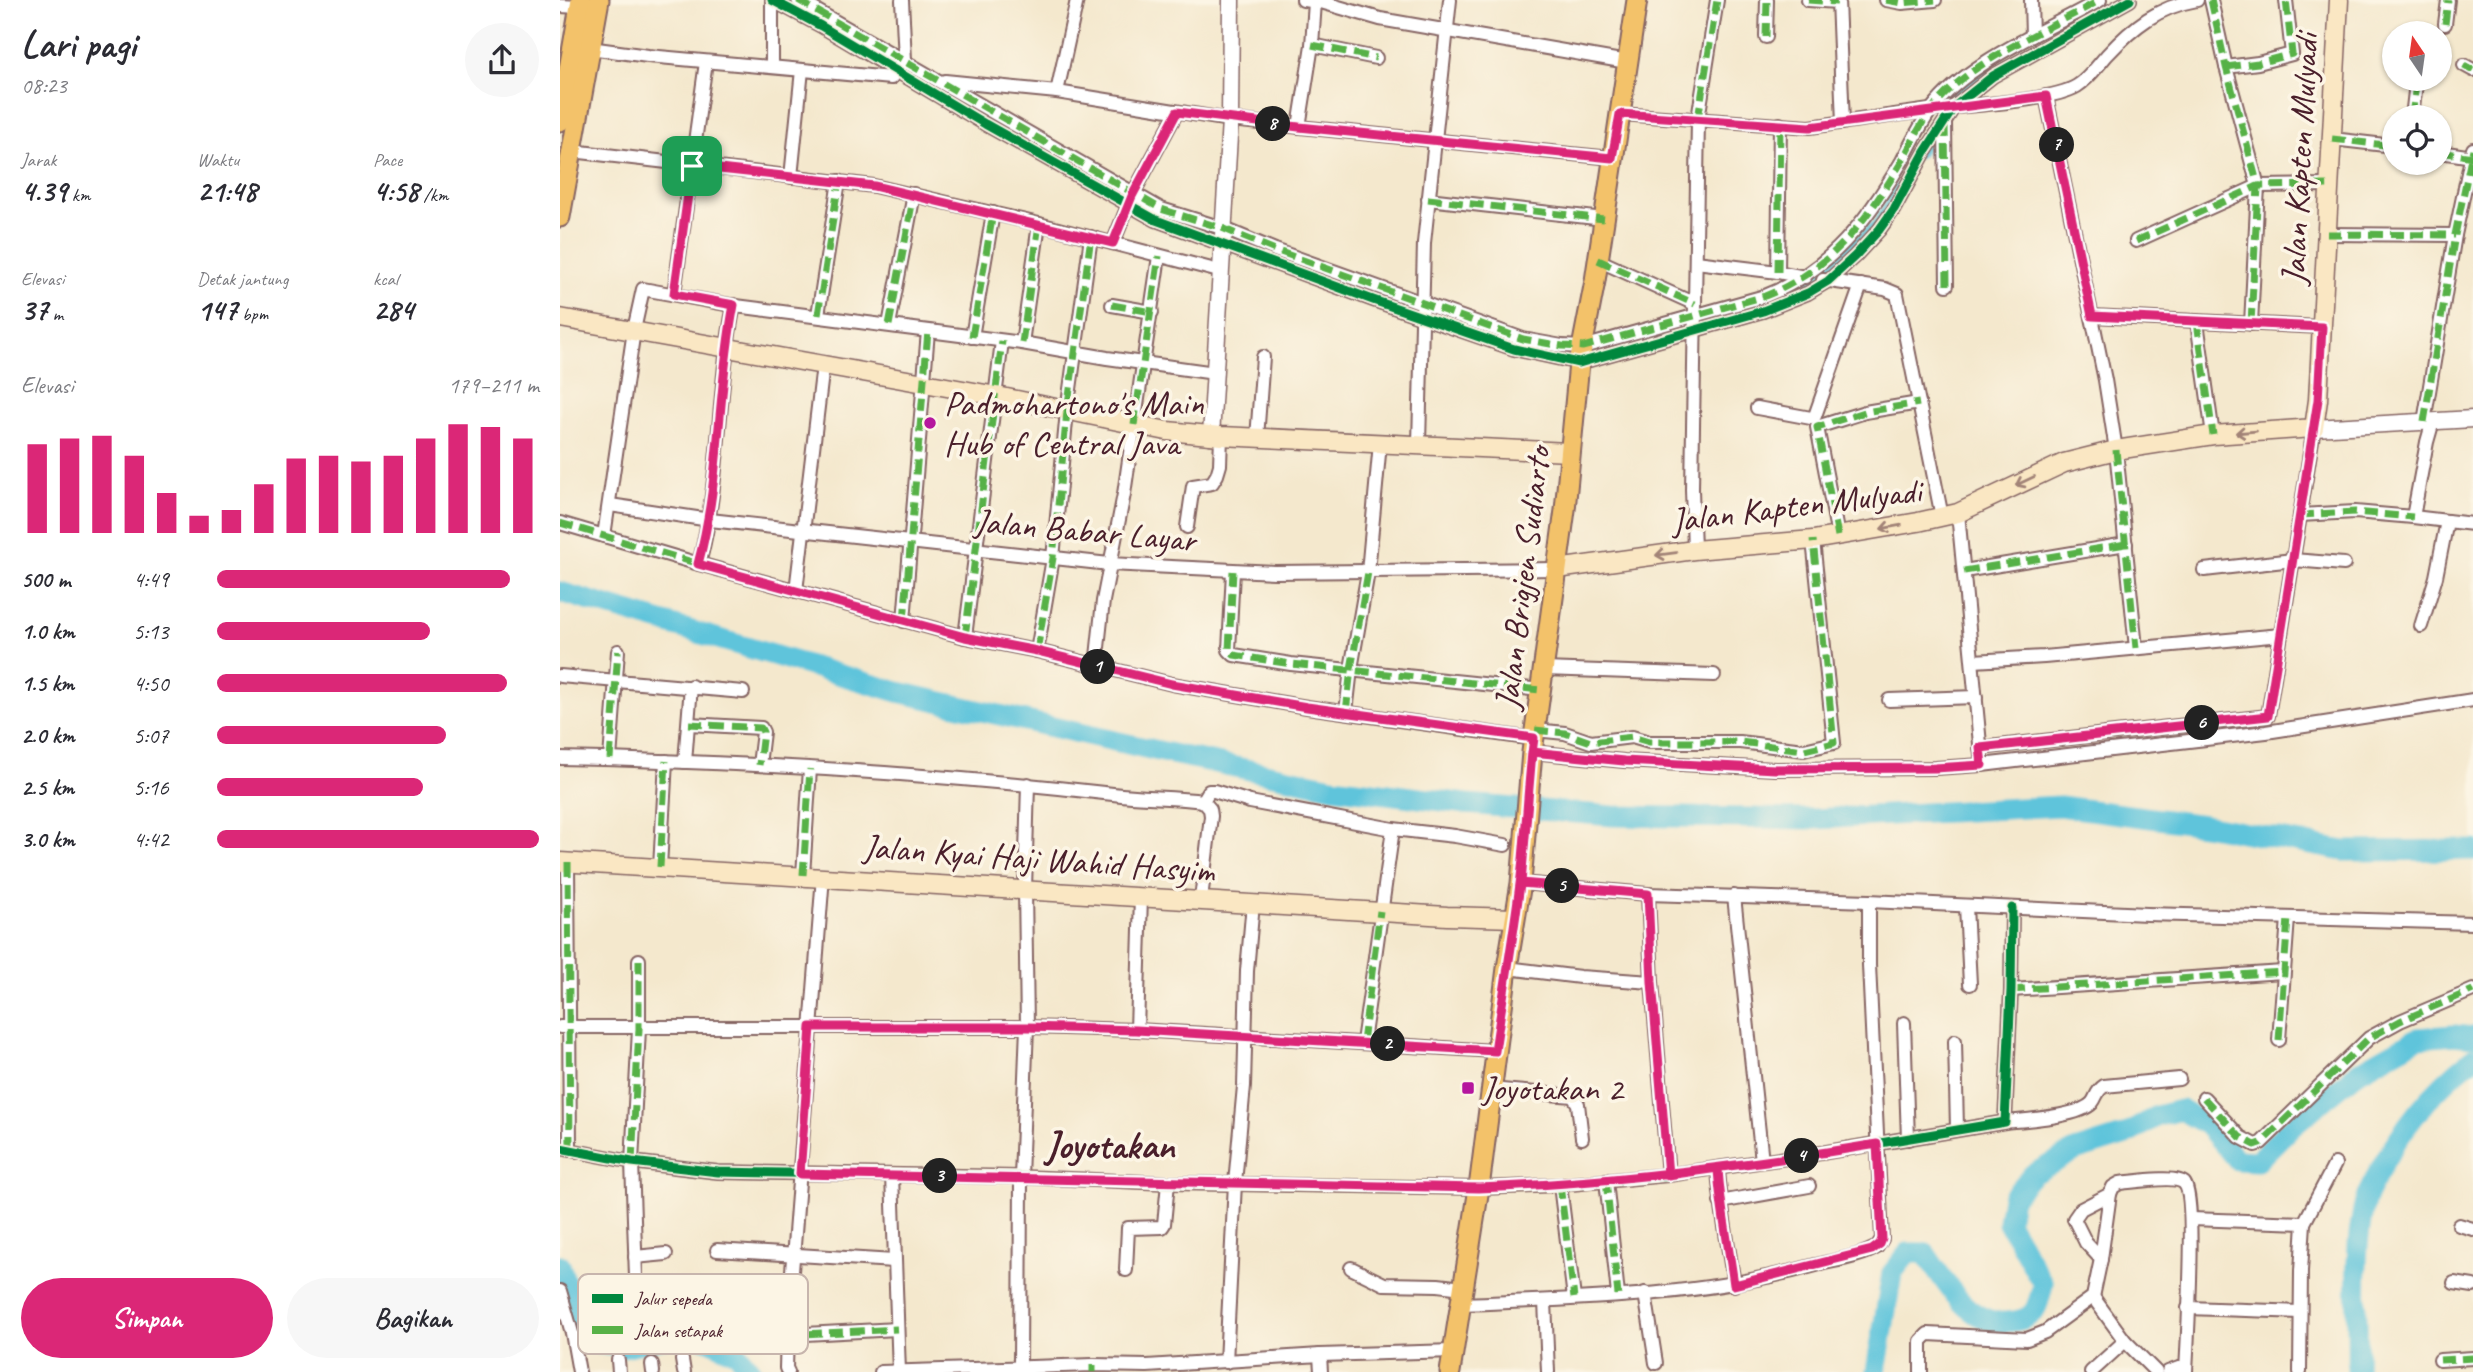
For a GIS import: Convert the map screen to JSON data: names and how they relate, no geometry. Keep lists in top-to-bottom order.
{
  "streets": {
    "main road": ["Jalan Kapten Mulyadi", "Jalan Brigjen Sudiarto", "Jalan Kyai Haji Wahid Hasyim"],
    "street": ["Jalan Babar Layar"]
  },
  "crossings": [
    ["Jalan Kapten Mulyadi", "Jalan Babar Layar"],
    ["Jalan Kapten Mulyadi", "Jalan Brigjen Sudiarto"],
    ["Jalan Babar Layar", "Jalan Brigjen Sudiarto"],
    ["Jalan Brigjen Sudiarto", "Jalan Kyai Haji Wahid Hasyim"]
  ],
  "one_way": ["Jalan Kapten Mulyadi"],
  "districts": ["Joyotakan"],
  "places": {
    "other": ["Padmohartono's Main Hub of Central Java"],
    "transit": ["Joyotakan 2"]
  },
  "legend": ["Jalur sepeda", "Jalan setapak"],
  "north": "top",
  "page": {
    "heading": ["Lari pagi", "08:23"],
    "pins": [
      "8",
      "7",
      "1",
      "6",
      "5",
      "2",
      "4",
      "3"
    ],
    "stats": [
      ["Jarak", "4.39 km"],
      ["Waktu", "21:48"],
      ["Pace", "4:58 /km"],
      ["Elevasi", "37 m"],
      ["Detak jantung", "147 bpm"],
      ["kcal", "284"]
    ],
    "chart": ["Elevasi", "179–211 m"],
    "list": [
      {
        "name": "500 m",
        "note": "4:49"
      },
      {
        "name": "1.0 km",
        "note": "5:13"
      },
      {
        "name": "1.5 km",
        "note": "4:50"
      },
      {
        "name": "2.0 km",
        "note": "5:07"
      },
      {
        "name": "2.5 km",
        "note": "5:16"
      },
      {
        "name": "3.0 km",
        "note": "4:42"
      }
    ],
    "buttons": ["Simpan", "Bagikan"]
  }
}
